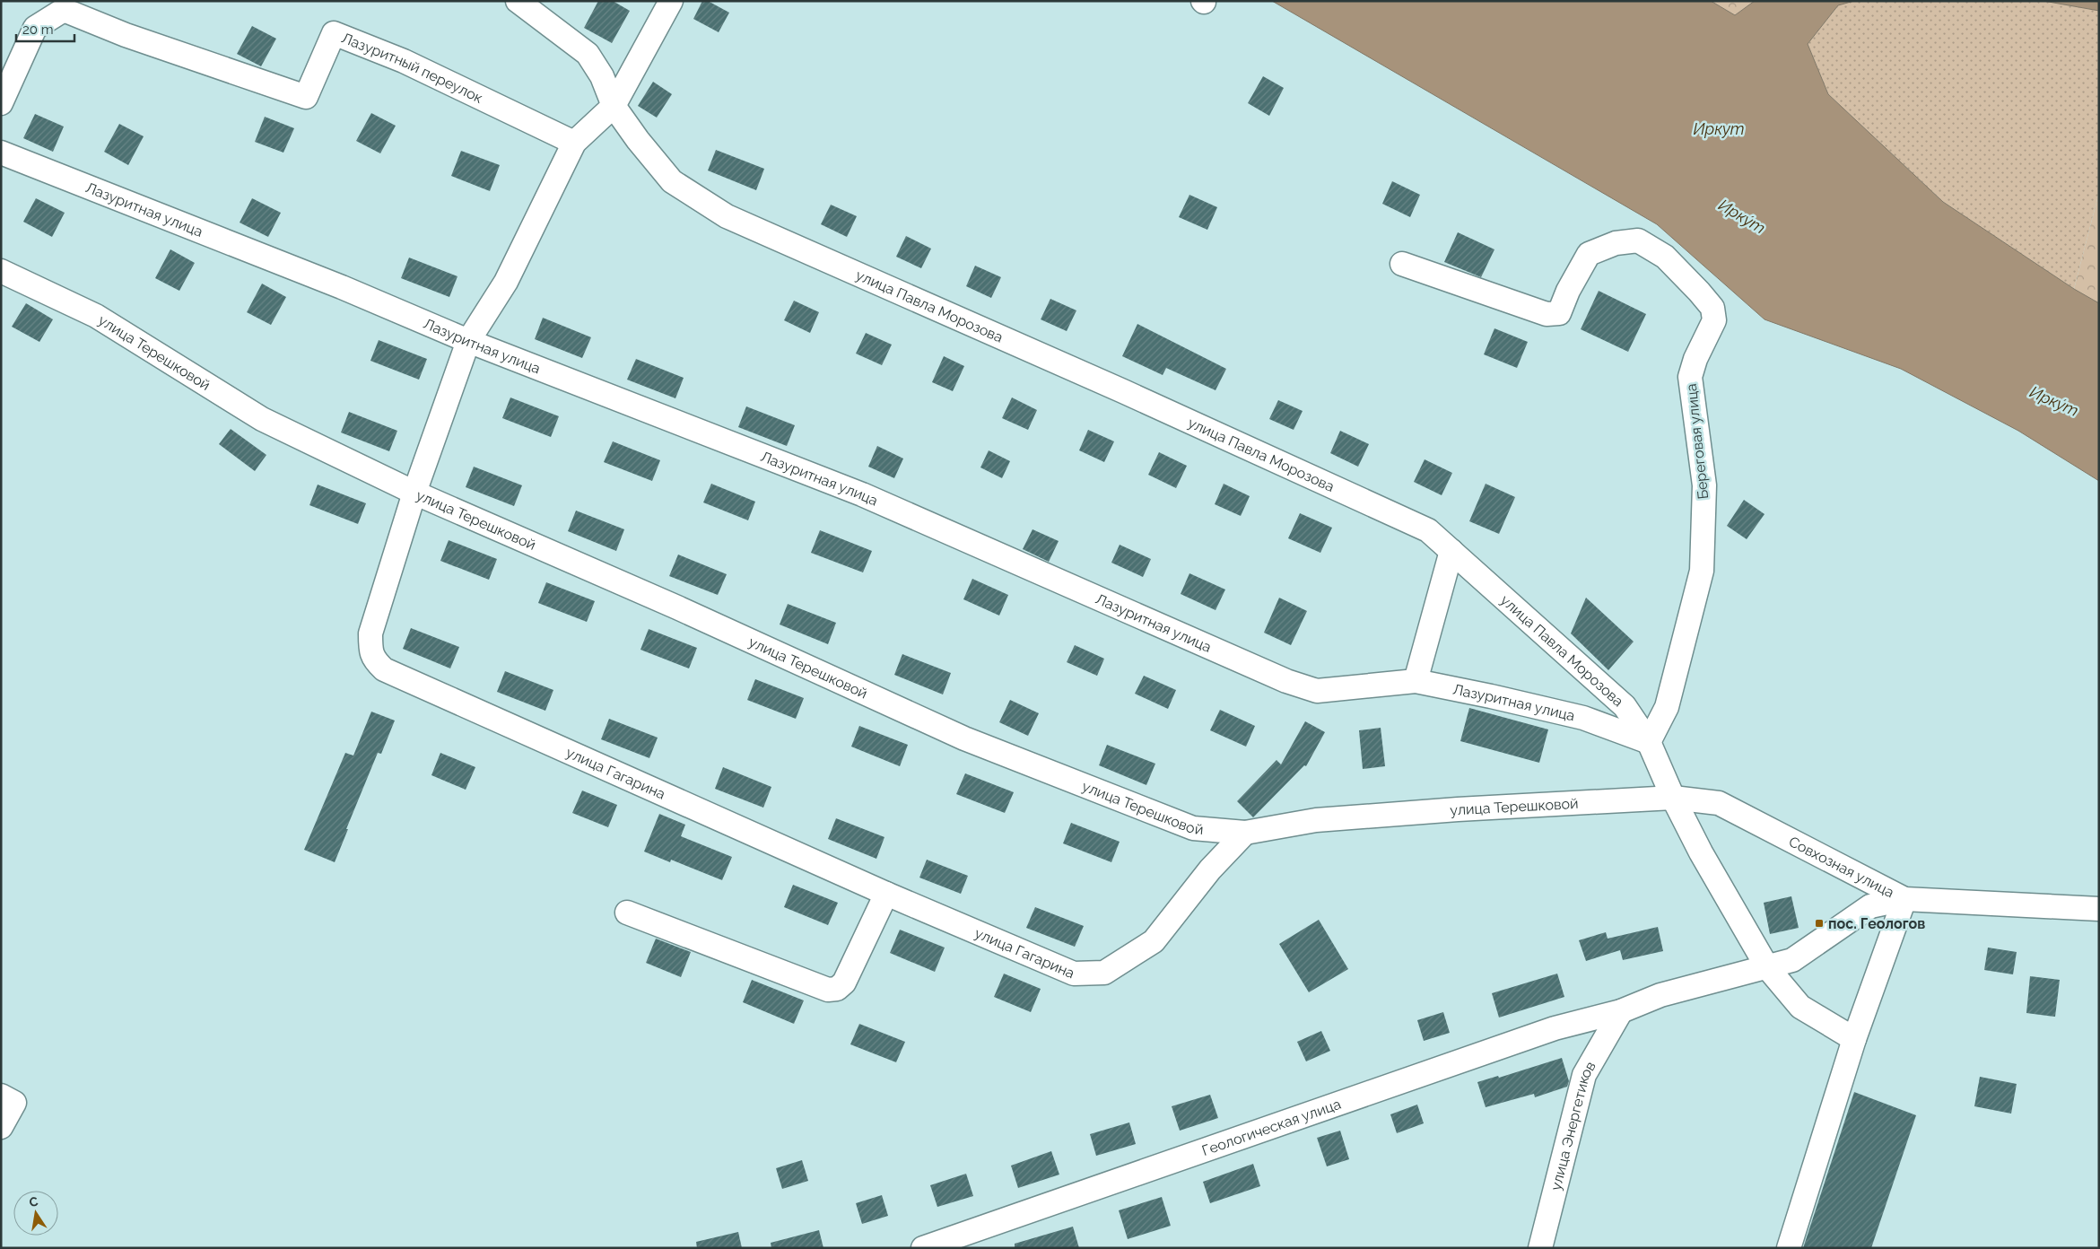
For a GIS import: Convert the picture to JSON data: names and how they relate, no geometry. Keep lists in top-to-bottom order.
{
  "streets": {
    "street": [
      "Лазуритный переулок",
      "Лазуритная улица",
      "улица Павла Морозова",
      "улица Терешковой",
      "Береговая улица",
      "улица Гагарина",
      "Совхозная улица",
      "Геологическая улица",
      "улица Энергетиков"
    ]
  },
  "crossings": [
    ["Лазуритная улица", "улица Павла Морозова"],
    ["Лазуритная улица", "Береговая улица"],
    ["улица Павла Морозова", "улица Терешковой"],
    ["улица Павла Морозова", "Береговая улица"],
    ["улица Павла Морозова", "Совхозная улица"],
    ["улица Павла Морозова", "Геологическая улица"],
    ["улица Терешковой", "улица Гагарина"],
    ["улица Терешковой", "Совхозная улица"],
    ["Совхозная улица", "Геологическая улица"],
    ["Геологическая улица", "улица Энергетиков"]
  ],
  "water": ["Иркут", "Ирку́т"],
  "places": {
    "transit": ["пос. Геологов"]
  },
  "scale_bar": "20 m",
  "north": "top"
}
